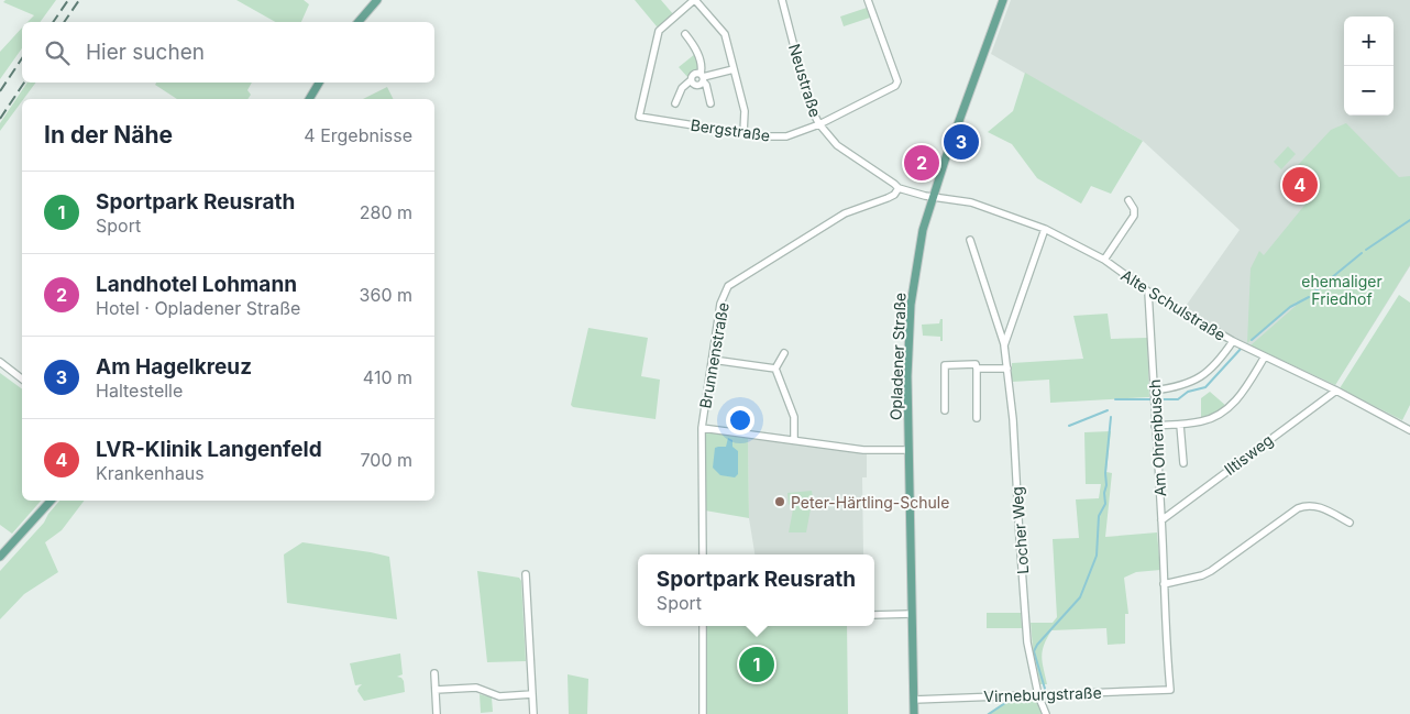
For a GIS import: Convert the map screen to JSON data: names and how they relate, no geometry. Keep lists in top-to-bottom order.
{
  "streets": {
    "main road": ["Opladener Straße"],
    "street": [
      "Neustraße",
      "Bergstraße",
      "Alte Schulstraße",
      "Brunnenstraße",
      "Am Ohrenbusch",
      "Iltisweg",
      "Locher Weg",
      "Virneburgstraße"
    ]
  },
  "crossings": [
    ["Neustraße", "Bergstraße"],
    ["Neustraße", "Alte Schulstraße"],
    ["Neustraße", "Brunnenstraße"],
    ["Neustraße", "Opladener Straße"],
    ["Alte Schulstraße", "Opladener Straße"],
    ["Alte Schulstraße", "Am Ohrenbusch"],
    ["Alte Schulstraße", "Iltisweg"],
    ["Alte Schulstraße", "Locher Weg"],
    ["Opladener Straße", "Virneburgstraße"],
    ["Am Ohrenbusch", "Iltisweg"],
    ["Am Ohrenbusch", "Virneburgstraße"],
    ["Locher Weg", "Virneburgstraße"]
  ],
  "parks": ["ehemaliger Friedhof"],
  "places": ["Peter-Härtling-Schule"],
  "page": {
    "map_buttons": ["+", "−"],
    "search": "Hier suchen",
    "heading": ["In der Nähe", "4 Ergebnisse"],
    "pins": [
      "3",
      "2",
      "4",
      "1"
    ],
    "list": [
      {
        "mark": "1",
        "name": "Sportpark Reusrath",
        "note": "Sport",
        "value": "280 m"
      },
      {
        "mark": "2",
        "name": "Landhotel Lohmann",
        "note": "Hotel · Opladener Straße",
        "value": "360 m"
      },
      {
        "mark": "3",
        "name": "Am Hagelkreuz",
        "note": "Haltestelle",
        "value": "410 m"
      },
      {
        "mark": "4",
        "name": "LVR-Klinik Langenfeld",
        "note": "Krankenhaus",
        "value": "700 m"
      }
    ],
    "popup": ["Sportpark Reusrath", "Sport"]
  }
}
